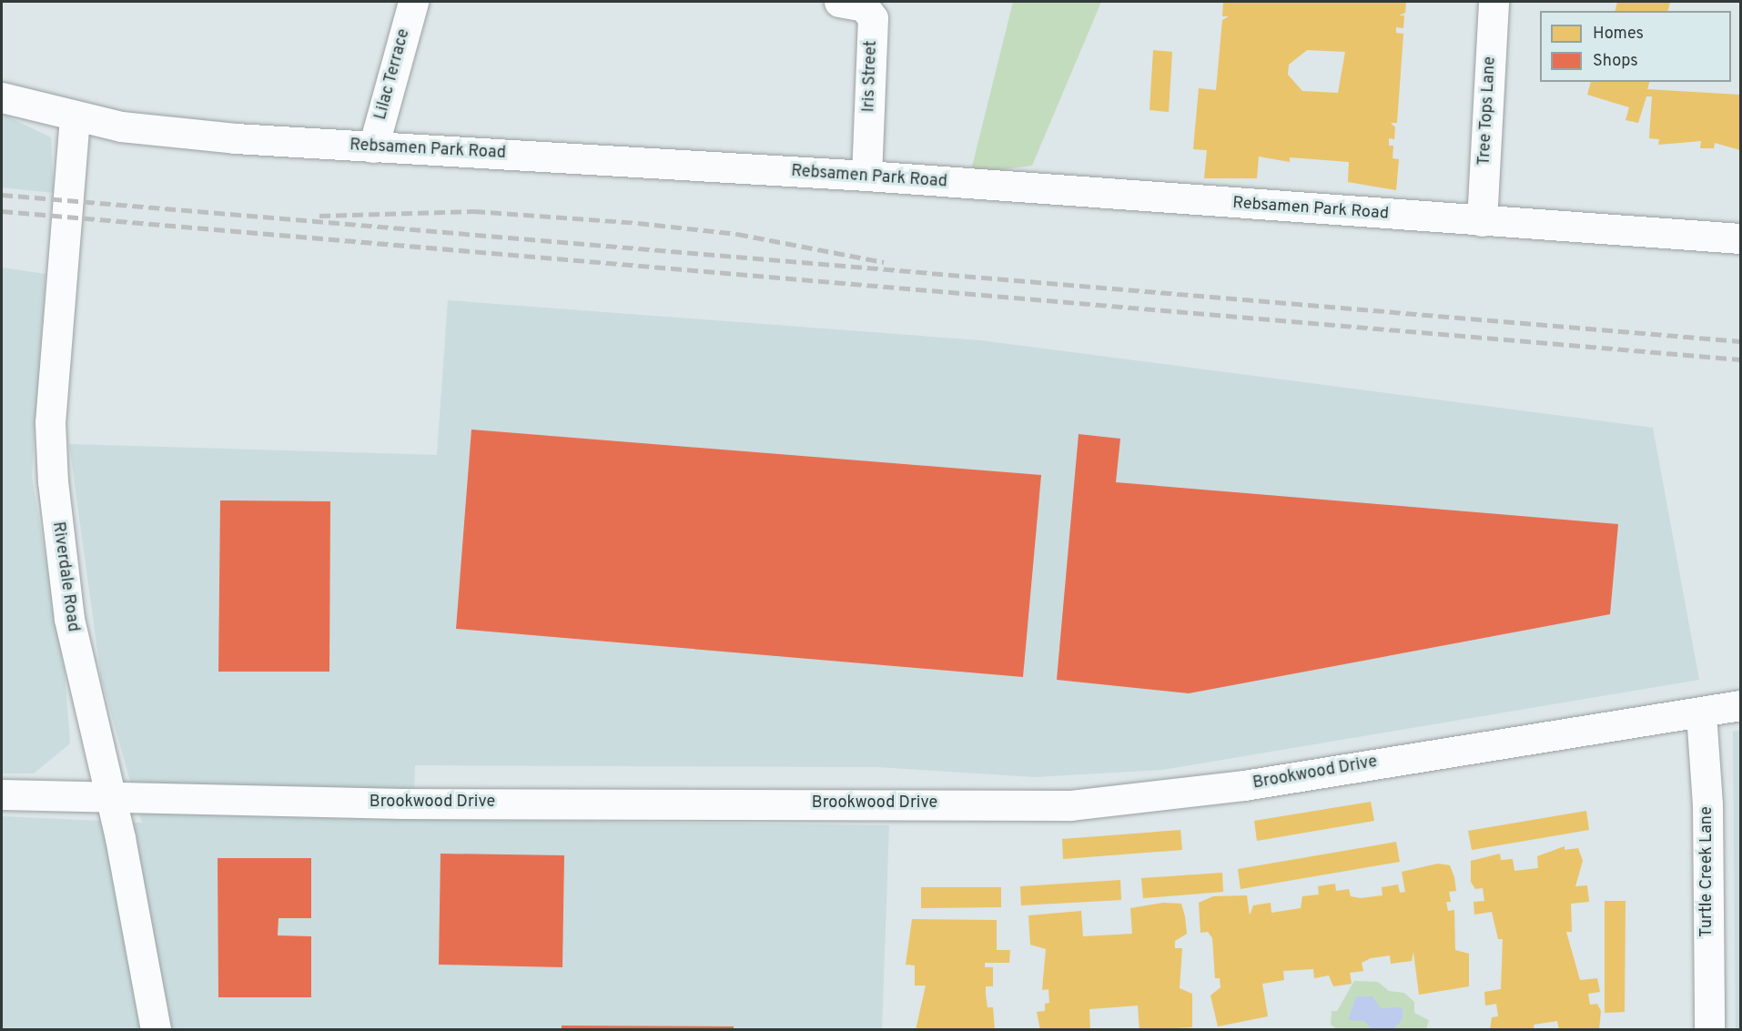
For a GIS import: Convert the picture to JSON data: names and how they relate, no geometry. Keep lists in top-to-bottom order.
{
  "streets": {
    "street": [
      "Lilac Terrace",
      "Iris Street",
      "Tree Tops Lane",
      "Rebsamen Park Road",
      "Riverdale Road",
      "Brookwood Drive",
      "Turtle Creek Lane"
    ]
  },
  "crossings": [
    ["Lilac Terrace", "Rebsamen Park Road"],
    ["Iris Street", "Rebsamen Park Road"],
    ["Tree Tops Lane", "Rebsamen Park Road"],
    ["Rebsamen Park Road", "Riverdale Road"],
    ["Riverdale Road", "Brookwood Drive"],
    ["Brookwood Drive", "Turtle Creek Lane"]
  ],
  "legend": ["Homes", "Shops"]
}
